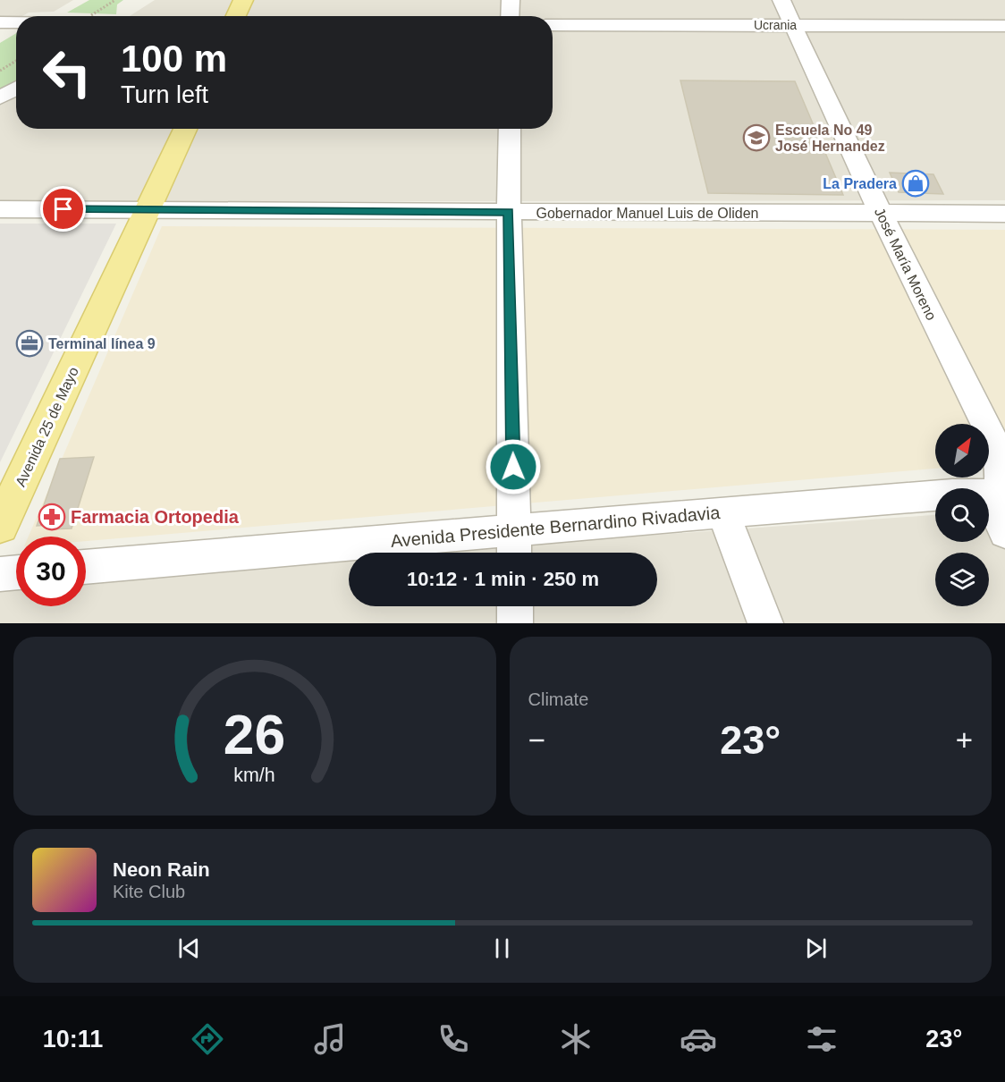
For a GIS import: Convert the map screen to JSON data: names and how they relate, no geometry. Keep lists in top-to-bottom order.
{
  "streets": {
    "main road": ["Avenida 25 de Mayo"],
    "street": [
      "Ucrania",
      "Gobernador Manuel Luis de Oliden",
      "José María Moreno",
      "Avenida Presidente Bernardino Rivadavia"
    ]
  },
  "crossings": [
    ["Ucrania", "José María Moreno"],
    ["Gobernador Manuel Luis de Oliden", "José María Moreno"],
    ["Gobernador Manuel Luis de Oliden", "Avenida 25 de Mayo"],
    ["José María Moreno", "Avenida Presidente Bernardino Rivadavia"]
  ],
  "places": {
    "school or university": ["Escuela No 49 José Hernandez"],
    "shop": ["La Pradera"],
    "office": ["Terminal línea 9"],
    "pharmacy": ["Farmacia Ortopedia"]
  },
  "north": "top right",
  "page": {
    "turn": ["100 m", "Turn left"],
    "limit": "30",
    "trip": "10:12 · 1 min · 250 m",
    "tile": "Climate",
    "heat": ["−", "23°", "+"],
    "song": ["Neon Rain", "Kite Club"],
    "tabs": ["10:11", "23°"],
    "gauge": ["26", "km/h"]
  }
}
